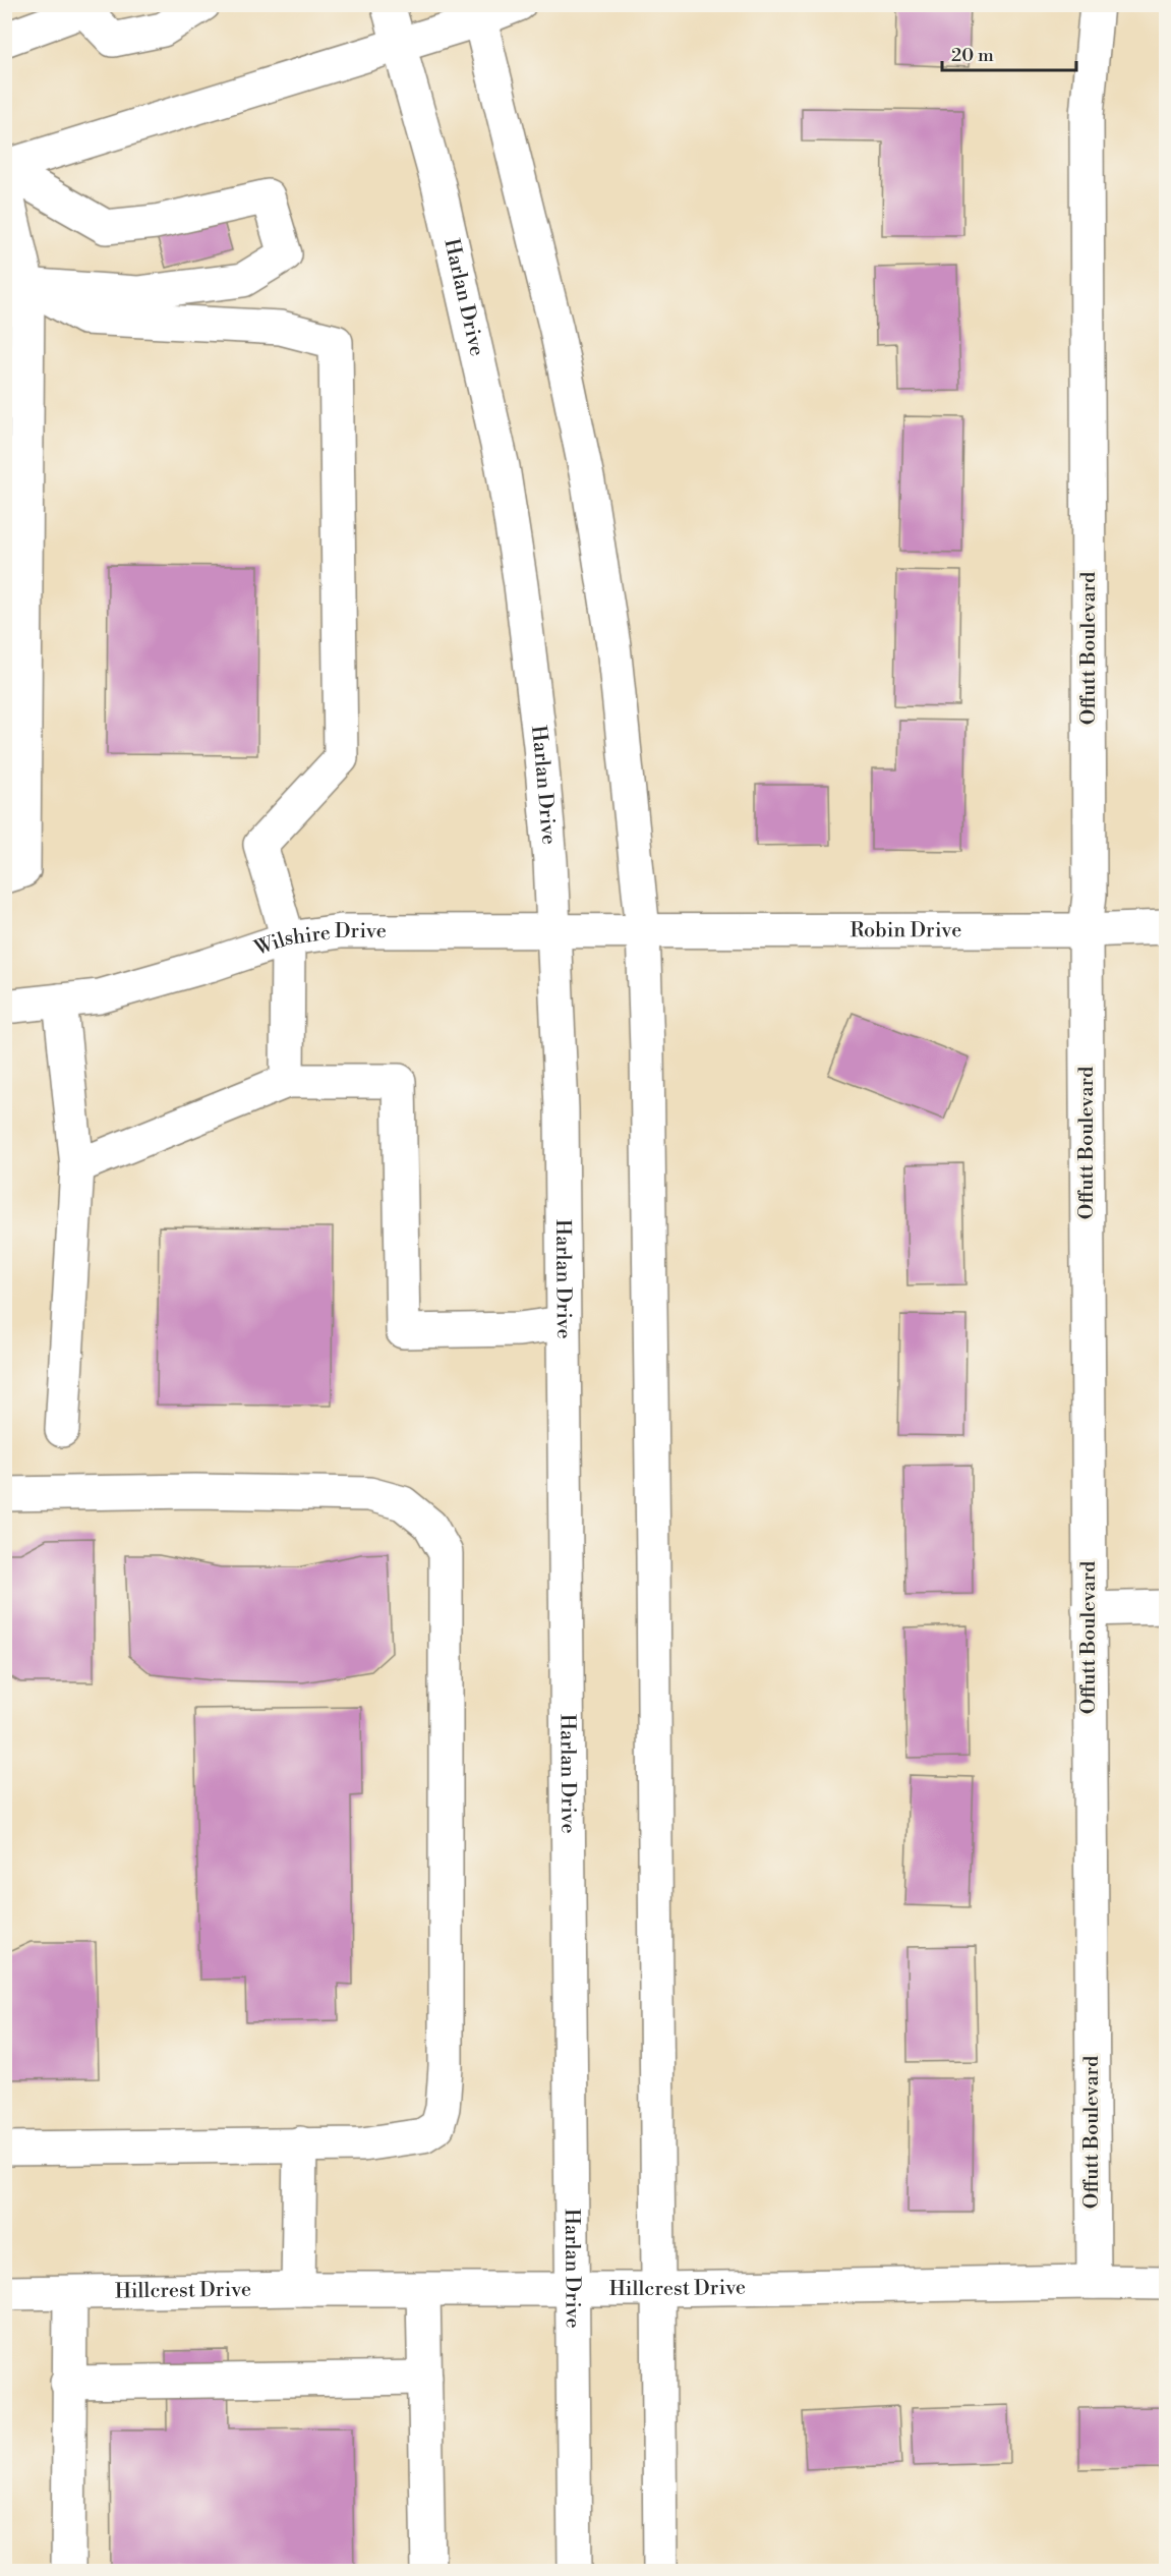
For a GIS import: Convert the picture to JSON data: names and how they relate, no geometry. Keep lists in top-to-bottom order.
{
  "streets": {
    "main road": [
      "Harlan Drive",
      "Offutt Boulevard",
      "Robin Drive",
      "Wilshire Drive",
      "Hillcrest Drive"
    ]
  },
  "crossings": [
    ["Harlan Drive", "Wilshire Drive"],
    ["Harlan Drive", "Hillcrest Drive"],
    ["Offutt Boulevard", "Robin Drive"],
    ["Offutt Boulevard", "Hillcrest Drive"],
    ["Robin Drive", "Wilshire Drive"]
  ],
  "scale_bar": "20 m"
}
